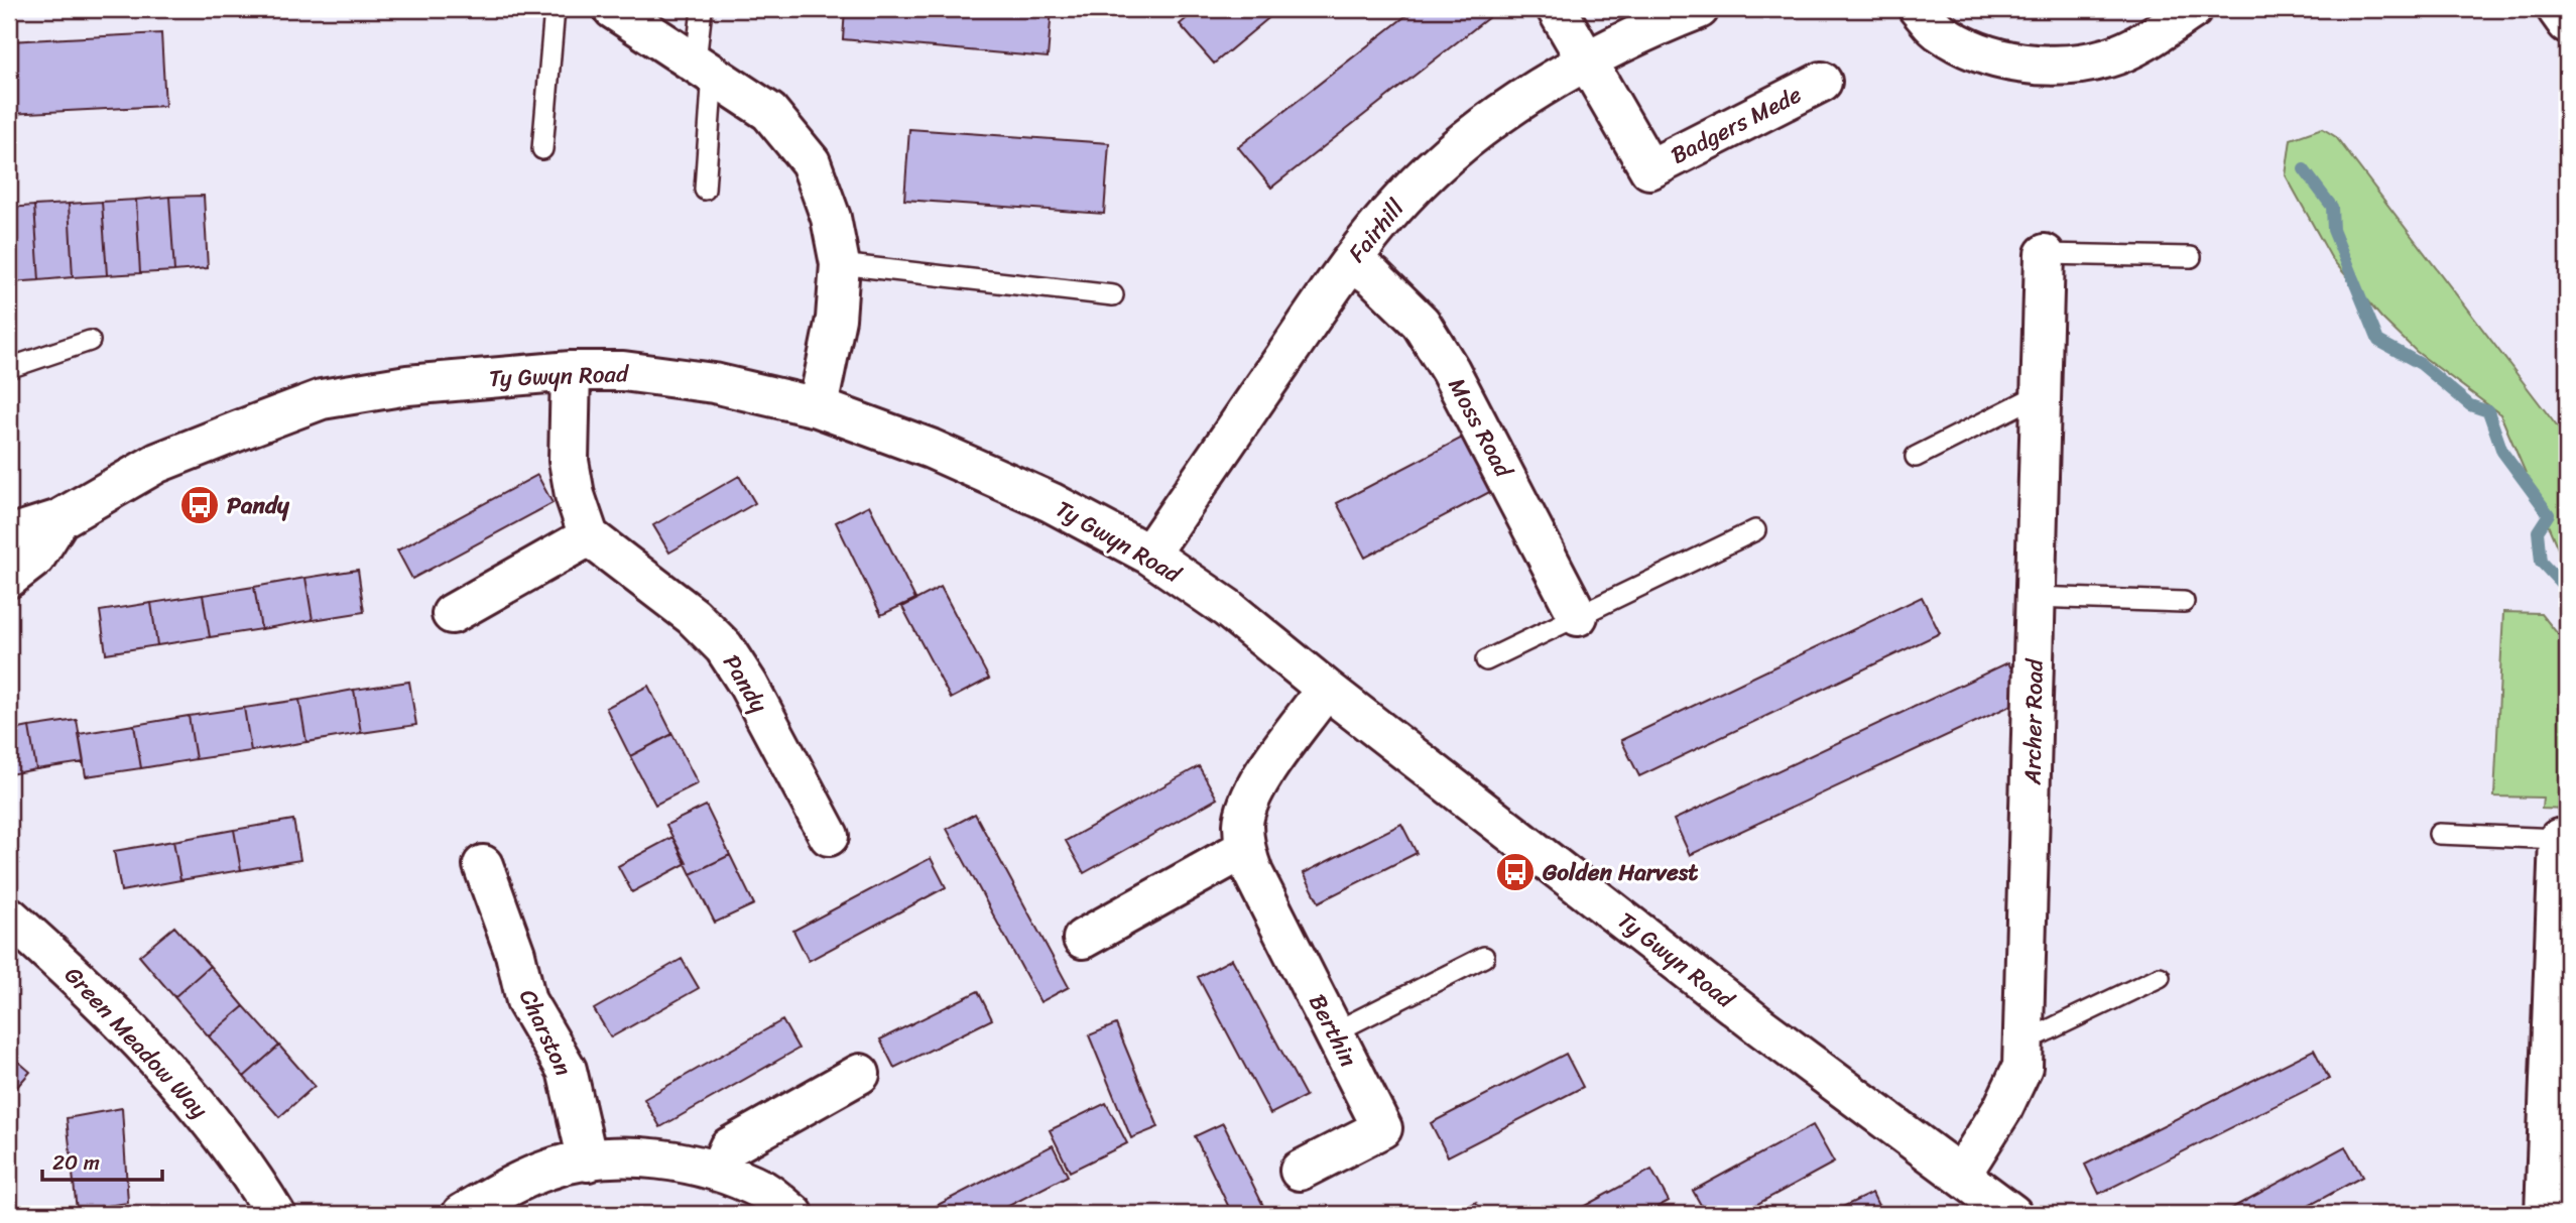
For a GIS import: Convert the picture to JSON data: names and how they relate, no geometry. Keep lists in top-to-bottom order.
{
  "streets": {
    "street": [
      "Badgers Mede",
      "Fairhill",
      "Ty Gwyn Road",
      "Moss Road",
      "Pandy",
      "Archer Road",
      "Berthin",
      "Charston",
      "Green Meadow Way"
    ]
  },
  "crossings": [
    ["Badgers Mede", "Fairhill"],
    ["Fairhill", "Ty Gwyn Road"],
    ["Fairhill", "Moss Road"],
    ["Ty Gwyn Road", "Archer Road"],
    ["Ty Gwyn Road", "Berthin"]
  ],
  "places": {
    "bus stop": ["Pandy", "Golden Harvest"]
  },
  "scale_bar": "20 m"
}
